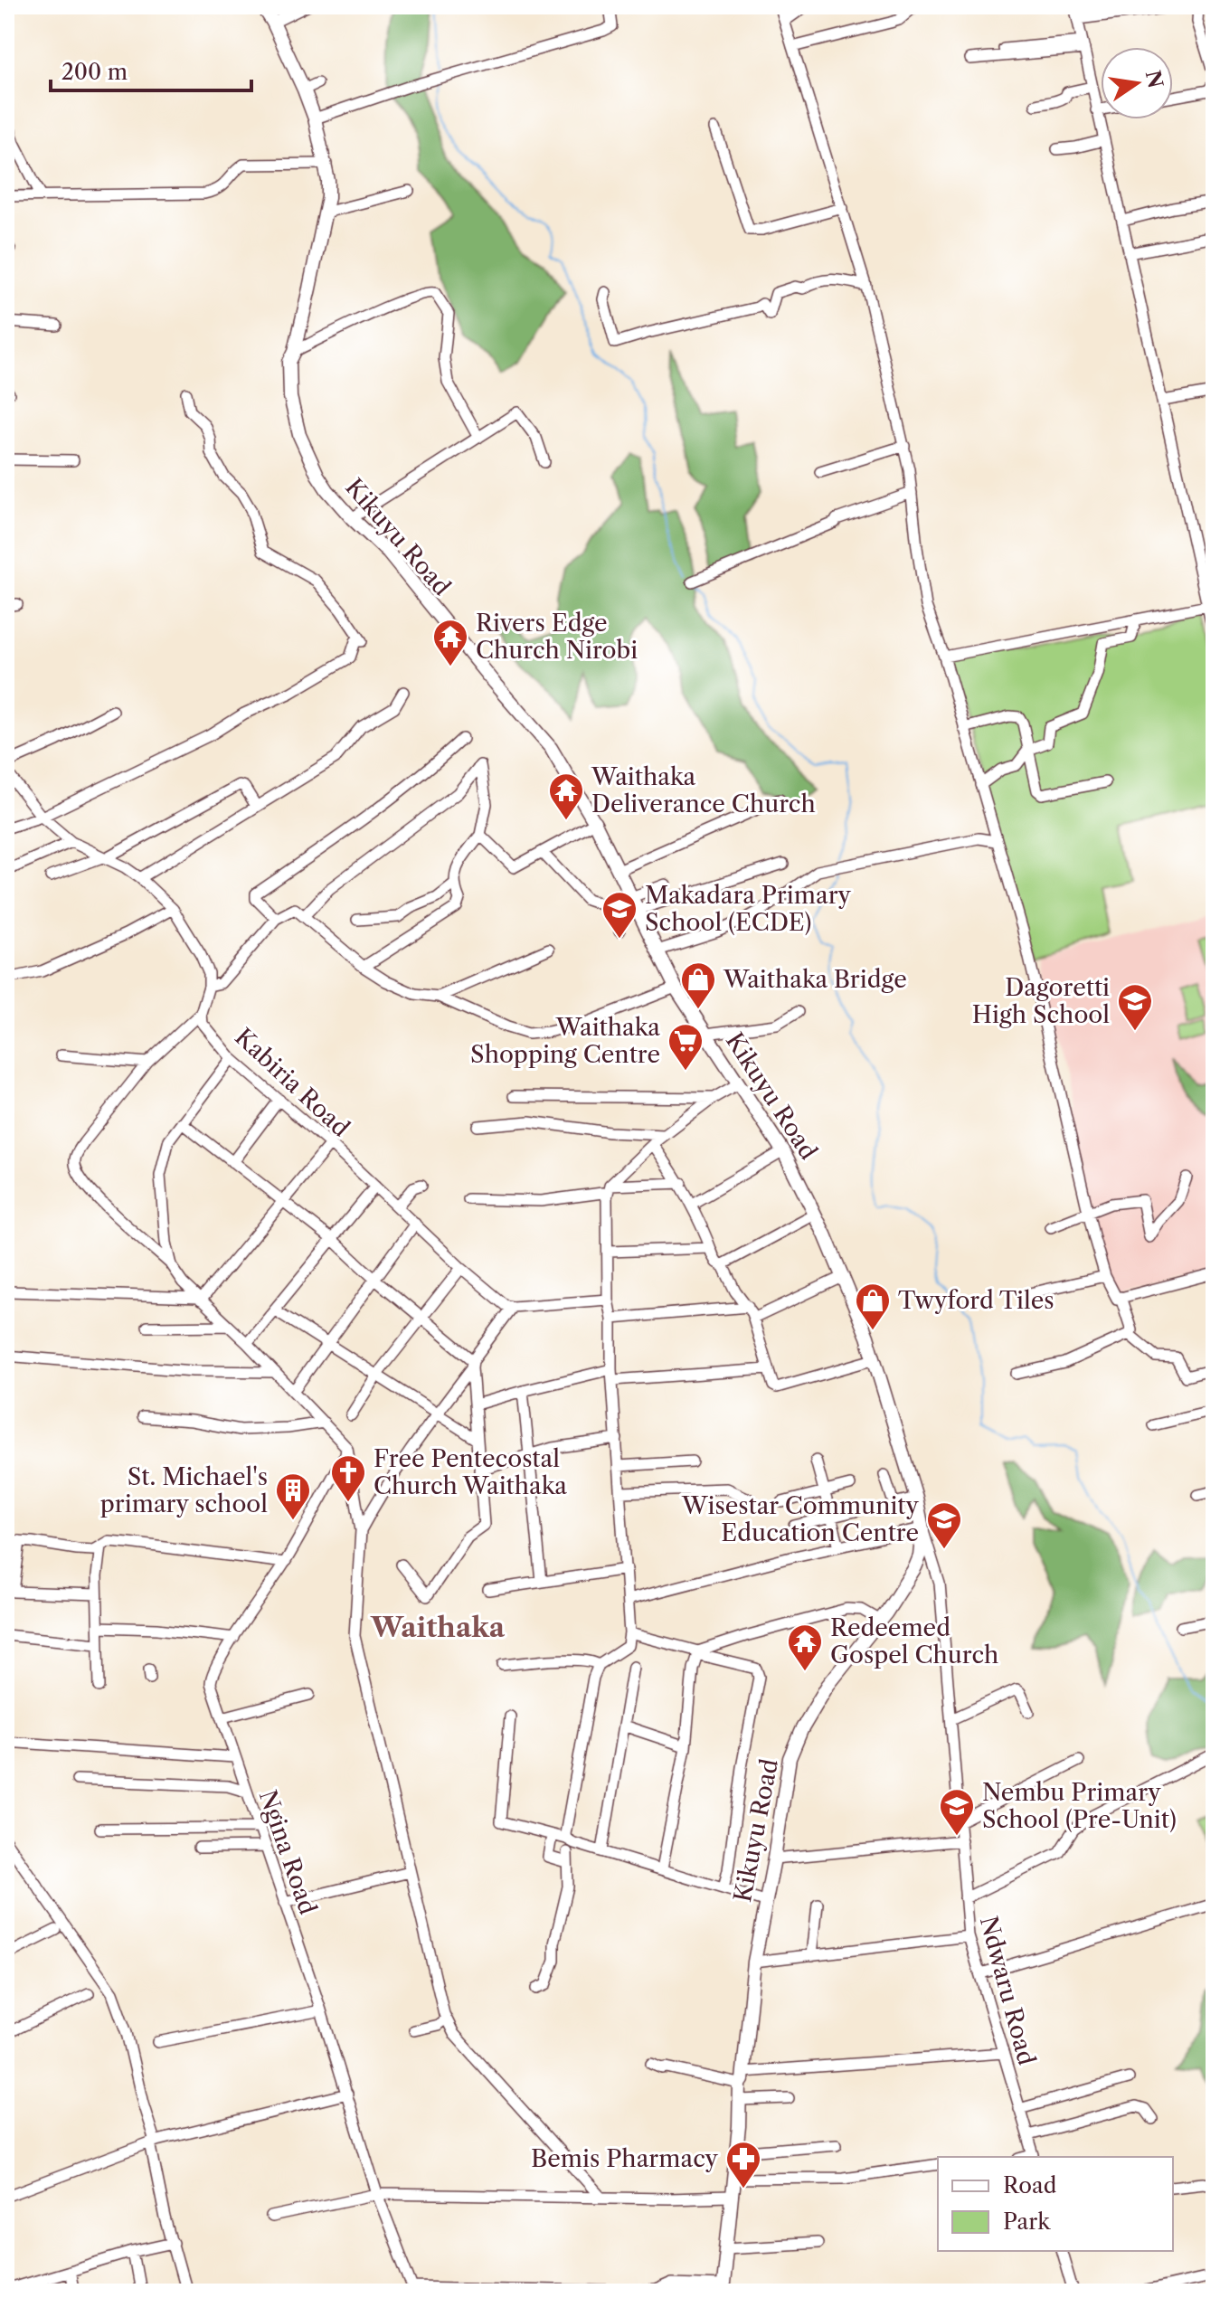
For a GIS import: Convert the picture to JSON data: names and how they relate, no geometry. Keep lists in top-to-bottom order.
{
  "streets": {
    "main road": ["Kikuyu Road"],
    "street": ["Kabiria Road", "Ngina Road", "Ndwaru Road"]
  },
  "crossings": [
    ["Kikuyu Road", "Ndwaru Road"]
  ],
  "districts": ["Waithaka"],
  "places": {
    "temple": ["Rivers Edge Church Nirobi", "Waithaka Deliverance Church", "Redeemed Gospel Church"],
    "school or university": [
      "Makadara Primary School (ECDE)",
      "Dagoretti High School",
      "Wisestar Community Education Centre",
      "Nembu Primary School (Pre-Unit)"
    ],
    "shop": ["Waithaka Bridge", "Twyford Tiles"],
    "supermarket": ["Waithaka Shopping Centre"],
    "church": ["Free Pentecostal Church Waithaka"],
    "building": ["St. Michael's primary school"],
    "pharmacy": ["Bemis Pharmacy"]
  },
  "legend": ["Road", "Park"],
  "scale_bar": "200 m",
  "north": "right"
}
